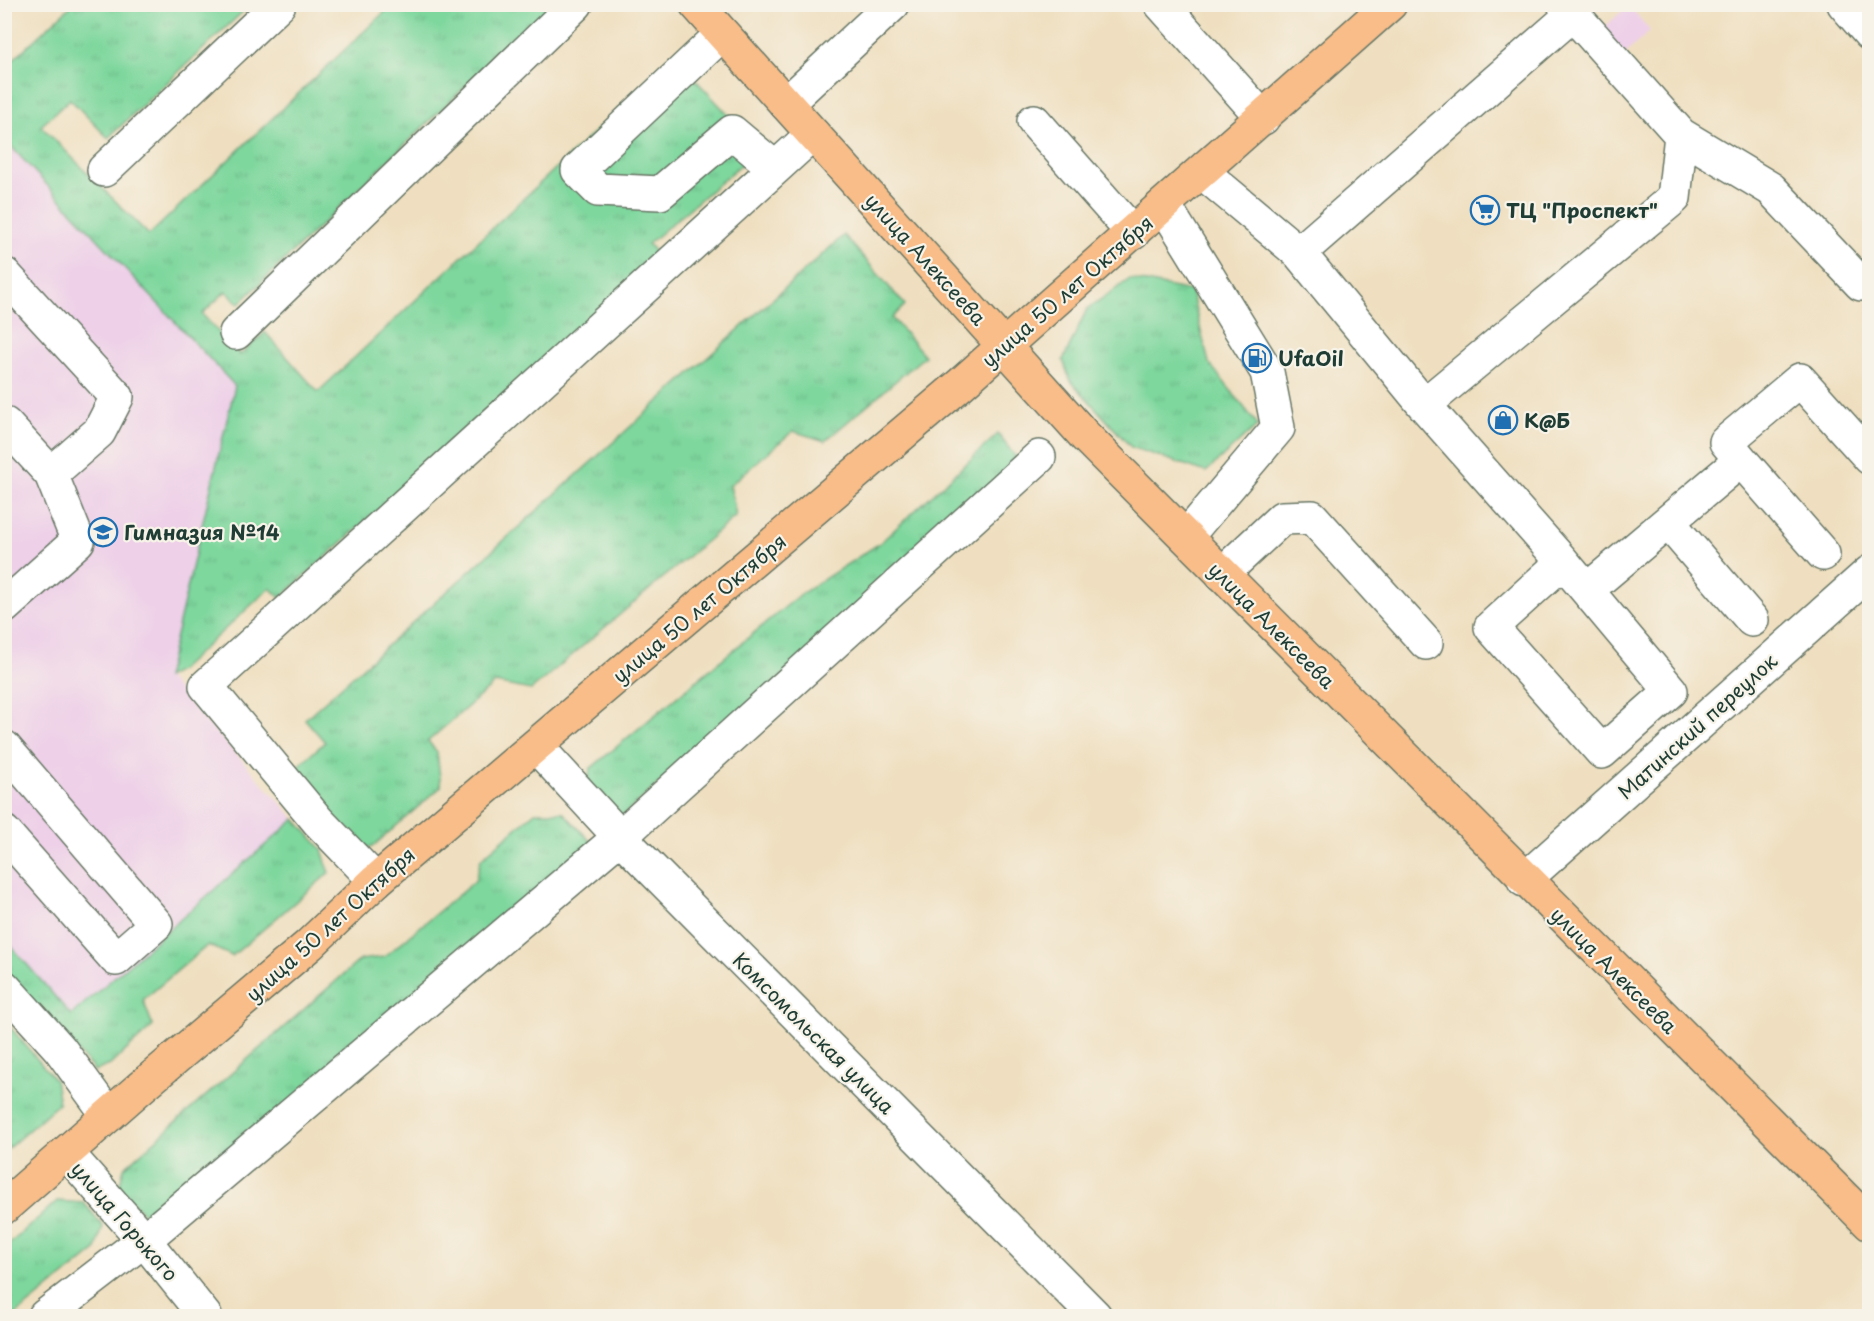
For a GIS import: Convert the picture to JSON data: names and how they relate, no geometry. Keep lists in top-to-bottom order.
{
  "streets": {
    "main road": ["улица Алексеева", "улица 50 лет Октября"],
    "street": ["Матинский переулок", "Комсомольская улица", "улица Горького"]
  },
  "crossings": [
    ["улица Алексеева", "улица 50 лет Октября"],
    ["улица Алексеева", "Матинский переулок"],
    ["улица 50 лет Октября", "Комсомольская улица"],
    ["улица 50 лет Октября", "улица Горького"]
  ],
  "places": {
    "supermarket": ["ТЦ \"Проспект\""],
    "fuel station": ["UfaOil"],
    "shop": ["К@Б"],
    "school or university": ["Гимназия №14"]
  }
}
